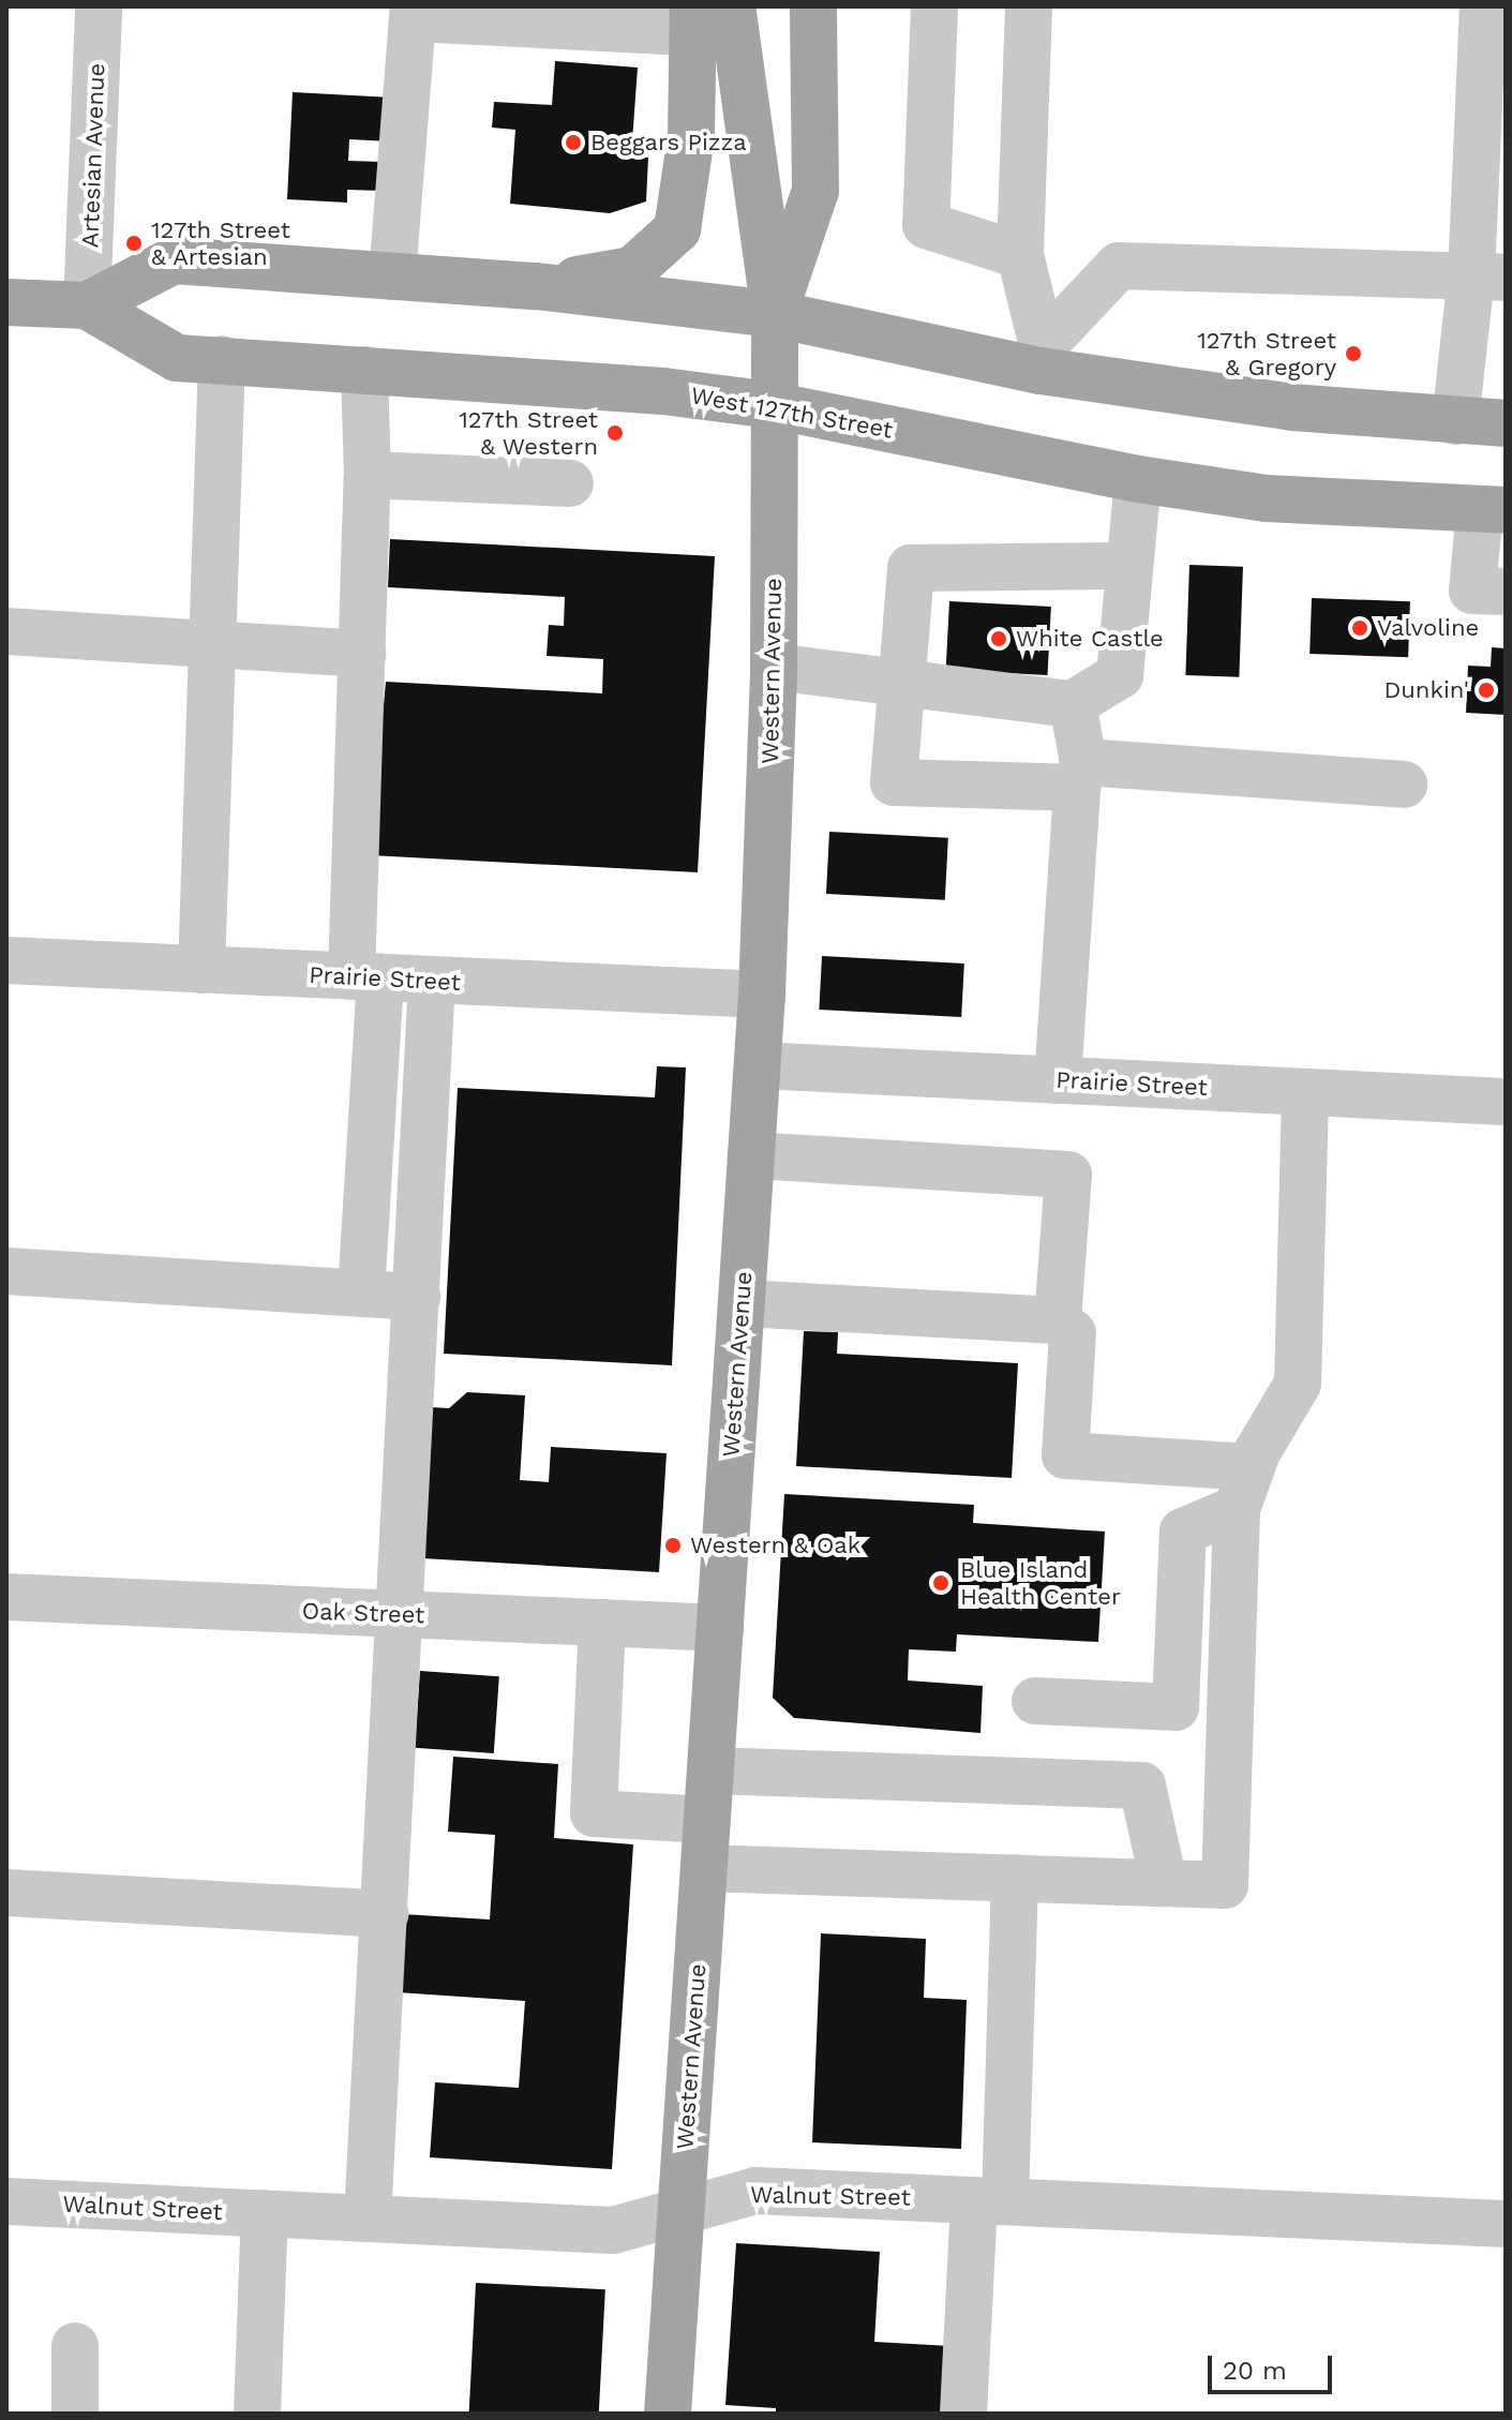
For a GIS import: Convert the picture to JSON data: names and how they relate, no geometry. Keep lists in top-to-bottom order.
{
  "streets": {
    "main road": ["West 127th Street", "Western Avenue"],
    "street": [
      "Artesian Avenue",
      "Prairie Street",
      "Oak Street",
      "Walnut Street"
    ]
  },
  "crossings": [
    ["Artesian Avenue", "West 127th Street"],
    ["West 127th Street", "Western Avenue"],
    ["Western Avenue", "Prairie Street"],
    ["Western Avenue", "Oak Street"],
    ["Western Avenue", "Walnut Street"]
  ],
  "places": [
    "Beggars Pizza",
    "127th Street & Artesian",
    "127th Street & Gregory",
    "127th Street & Western",
    "Valvoline",
    "White Castle",
    "Dunkin'",
    "Western & Oak",
    "Blue Island Health Center"
  ],
  "scale_bar": "20 m"
}
